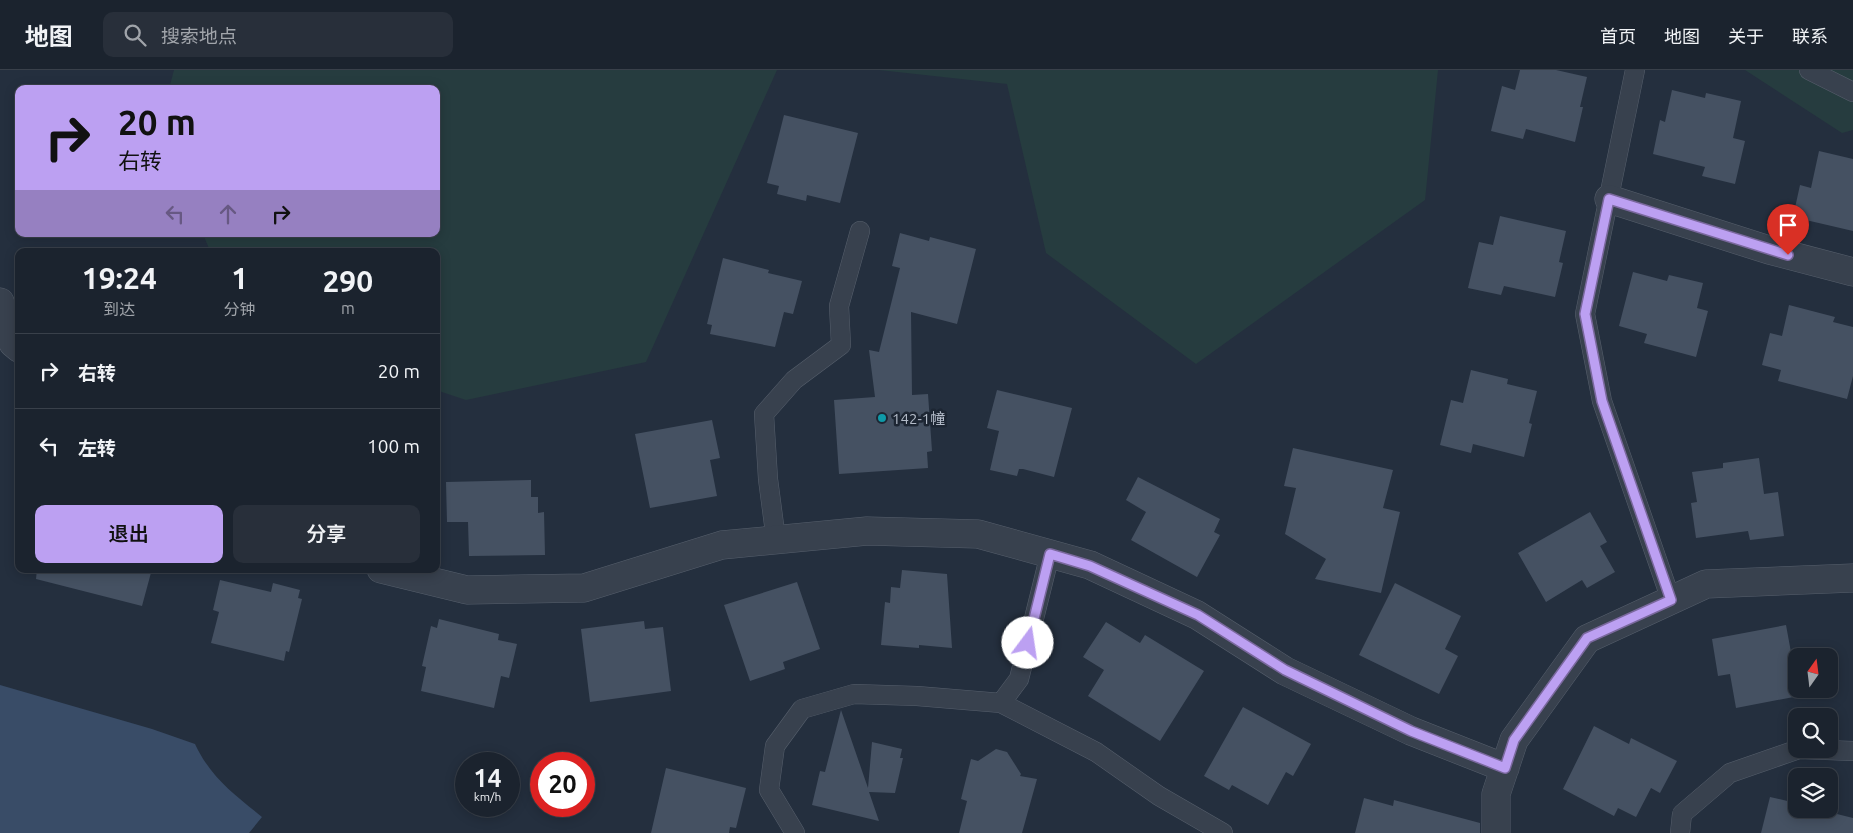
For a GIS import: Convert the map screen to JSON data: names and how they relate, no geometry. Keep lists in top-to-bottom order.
{
  "places": ["142-1幢"],
  "north": "top",
  "page": {
    "header": "地图",
    "search": "搜索地点",
    "nav": [
      "首页",
      "地图",
      "关于",
      "联系"
    ],
    "turn": ["20 m", "右转"],
    "eta": [
      "19:24",
      "到达",
      "1",
      "分钟",
      "290",
      "m"
    ],
    "list": [
      {
        "name": "右转",
        "value": "20 m"
      },
      {
        "name": "左转",
        "value": "100 m"
      }
    ],
    "buttons": ["退出", "分享"],
    "speed": "14 km/h",
    "limit": "20"
  }
}
